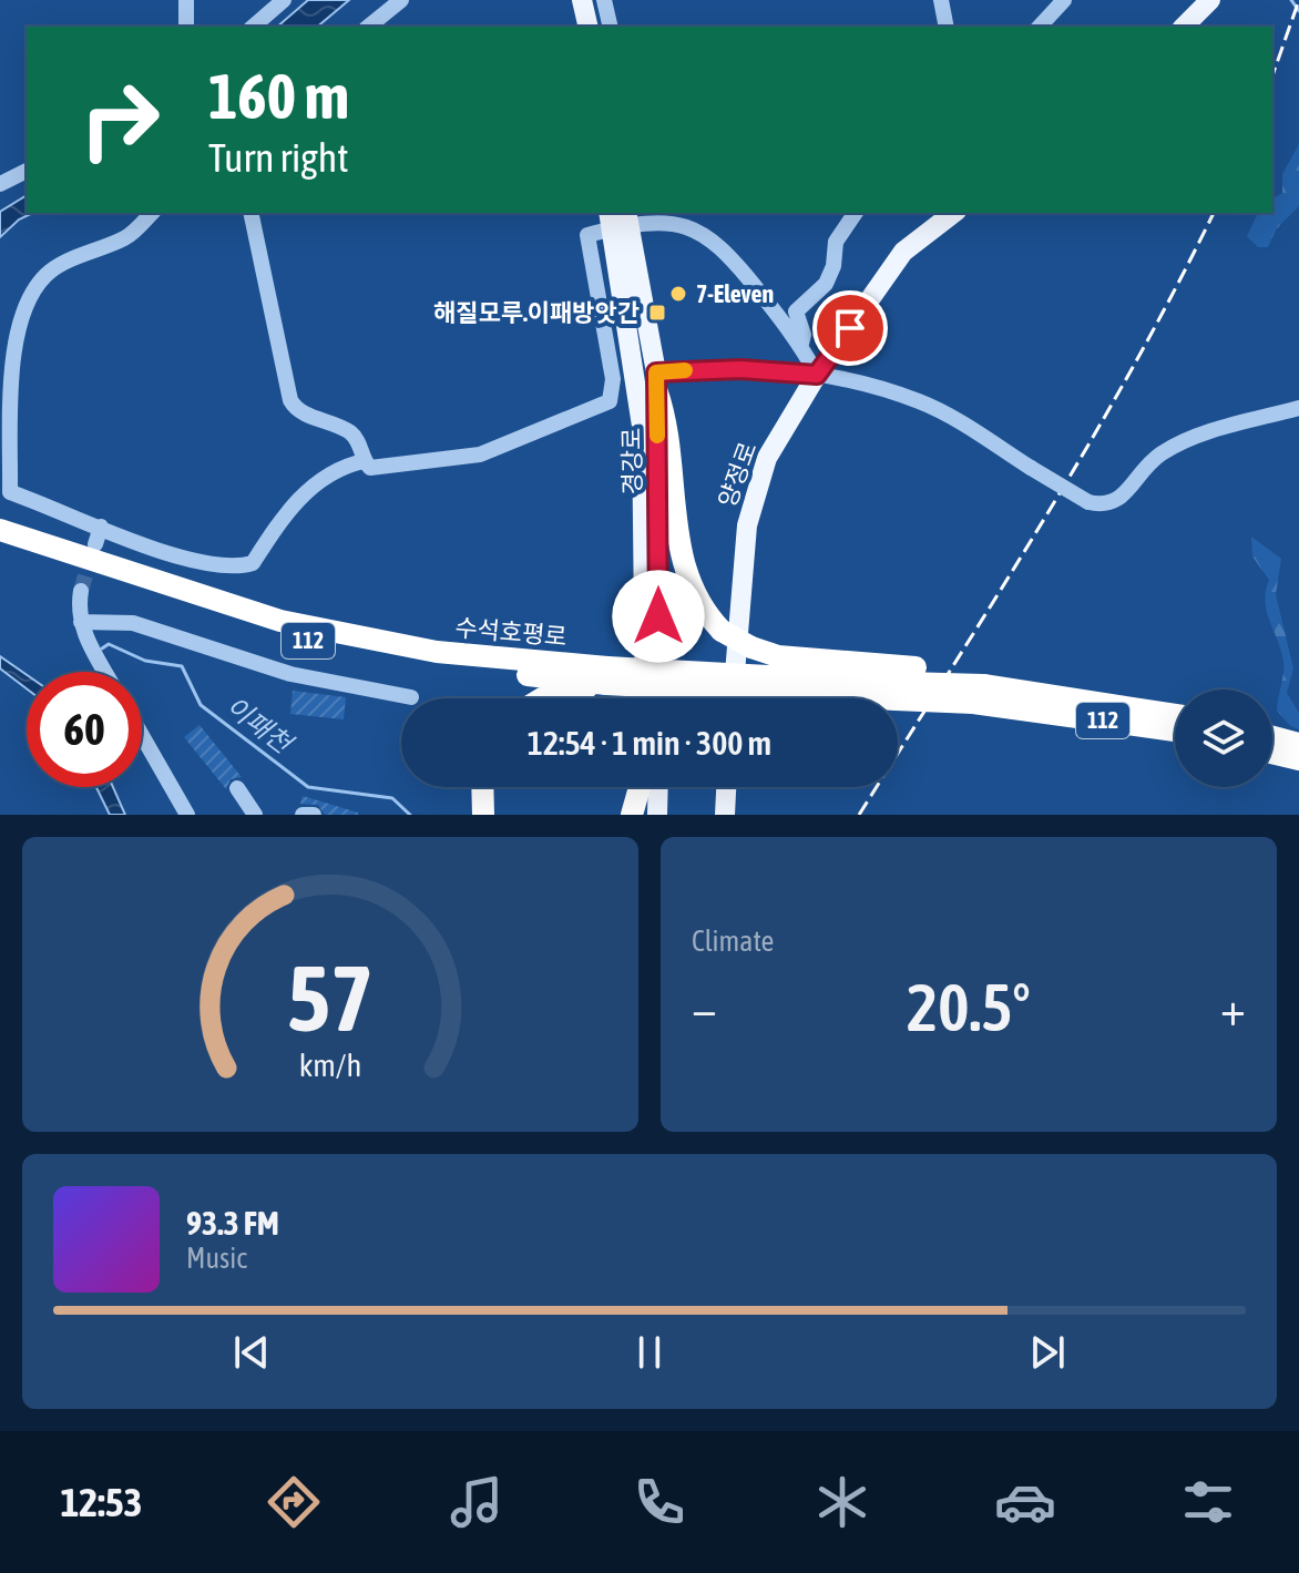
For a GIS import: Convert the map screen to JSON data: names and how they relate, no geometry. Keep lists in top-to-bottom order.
{
  "streets": {
    "highway": ["수석호평로", "112"],
    "main road": ["경강로", "양정로"]
  },
  "water": ["이패천"],
  "places": {
    "other": ["7-Eleven"],
    "transit": ["해질모루.이패방앗간"]
  },
  "page": {
    "turn": ["160 m", "Turn right"],
    "limit": "60",
    "trip": "12:54 · 1 min · 300 m",
    "tile": "Climate",
    "heat": ["−", "20.5°", "+"],
    "song": ["93.3 FM", "Music"],
    "tabs": "12:53",
    "gauge": ["57", "km/h"]
  }
}
